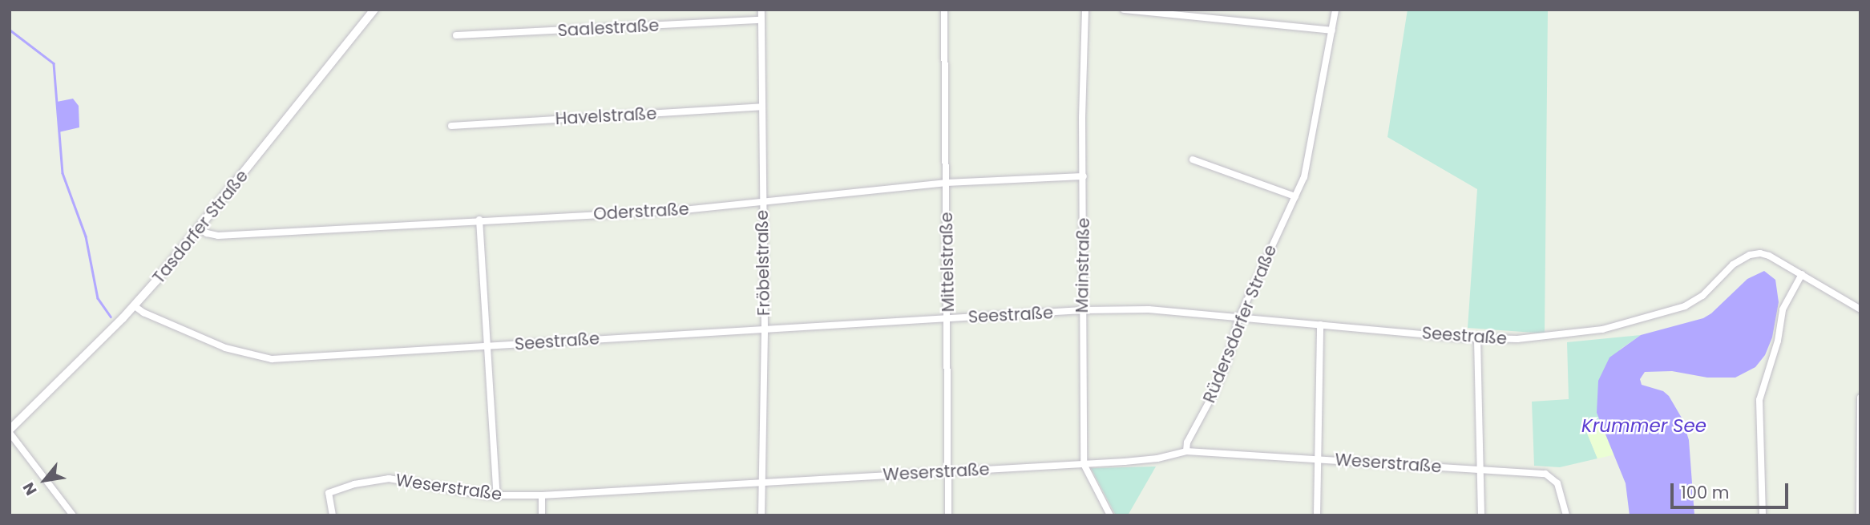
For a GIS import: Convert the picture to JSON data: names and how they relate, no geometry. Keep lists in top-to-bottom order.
{
  "streets": {
    "main road": ["Tasdorfer Straße"],
    "street": [
      "Saalestraße",
      "Havelstraße",
      "Oderstraße",
      "Mittelstraße",
      "Fröbelstraße",
      "Mainstraße",
      "Seestraße",
      "Rüdersdorfer Straße",
      "Weserstraße"
    ]
  },
  "crossings": [
    ["Saalestraße", "Fröbelstraße"],
    ["Havelstraße", "Fröbelstraße"],
    ["Oderstraße", "Tasdorfer Straße"],
    ["Oderstraße", "Mittelstraße"],
    ["Oderstraße", "Fröbelstraße"],
    ["Oderstraße", "Mainstraße"],
    ["Tasdorfer Straße", "Seestraße"],
    ["Mittelstraße", "Seestraße"],
    ["Mittelstraße", "Weserstraße"],
    ["Fröbelstraße", "Seestraße"],
    ["Fröbelstraße", "Weserstraße"],
    ["Mainstraße", "Seestraße"],
    ["Mainstraße", "Weserstraße"],
    ["Seestraße", "Rüdersdorfer Straße"],
    ["Rüdersdorfer Straße", "Weserstraße"]
  ],
  "water": ["Krummer See"],
  "scale_bar": "100 m",
  "north": "bottom left"
}
